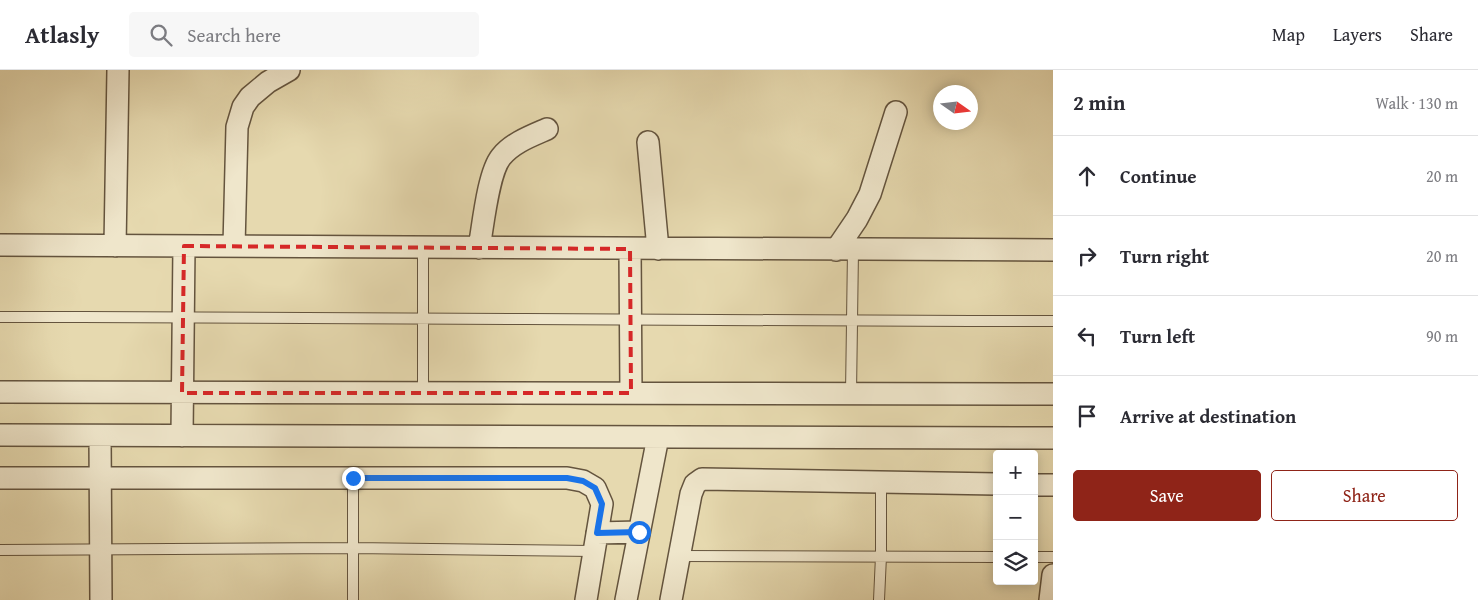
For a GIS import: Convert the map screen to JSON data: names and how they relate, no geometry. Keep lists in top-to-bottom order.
{
  "north": "right",
  "page": {
    "header": "Atlasly",
    "search": "Search here",
    "nav": ["Map", "Layers", "Share"],
    "heading": ["2 min", "Walk · 130 m"],
    "list": [
      ["Continue", "20 m"],
      ["Turn right", "20 m"],
      ["Turn left", "90 m"],
      "Arrive at destination"
    ],
    "map_buttons": ["+", "−"],
    "buttons": ["Save", "Share"]
  }
}
